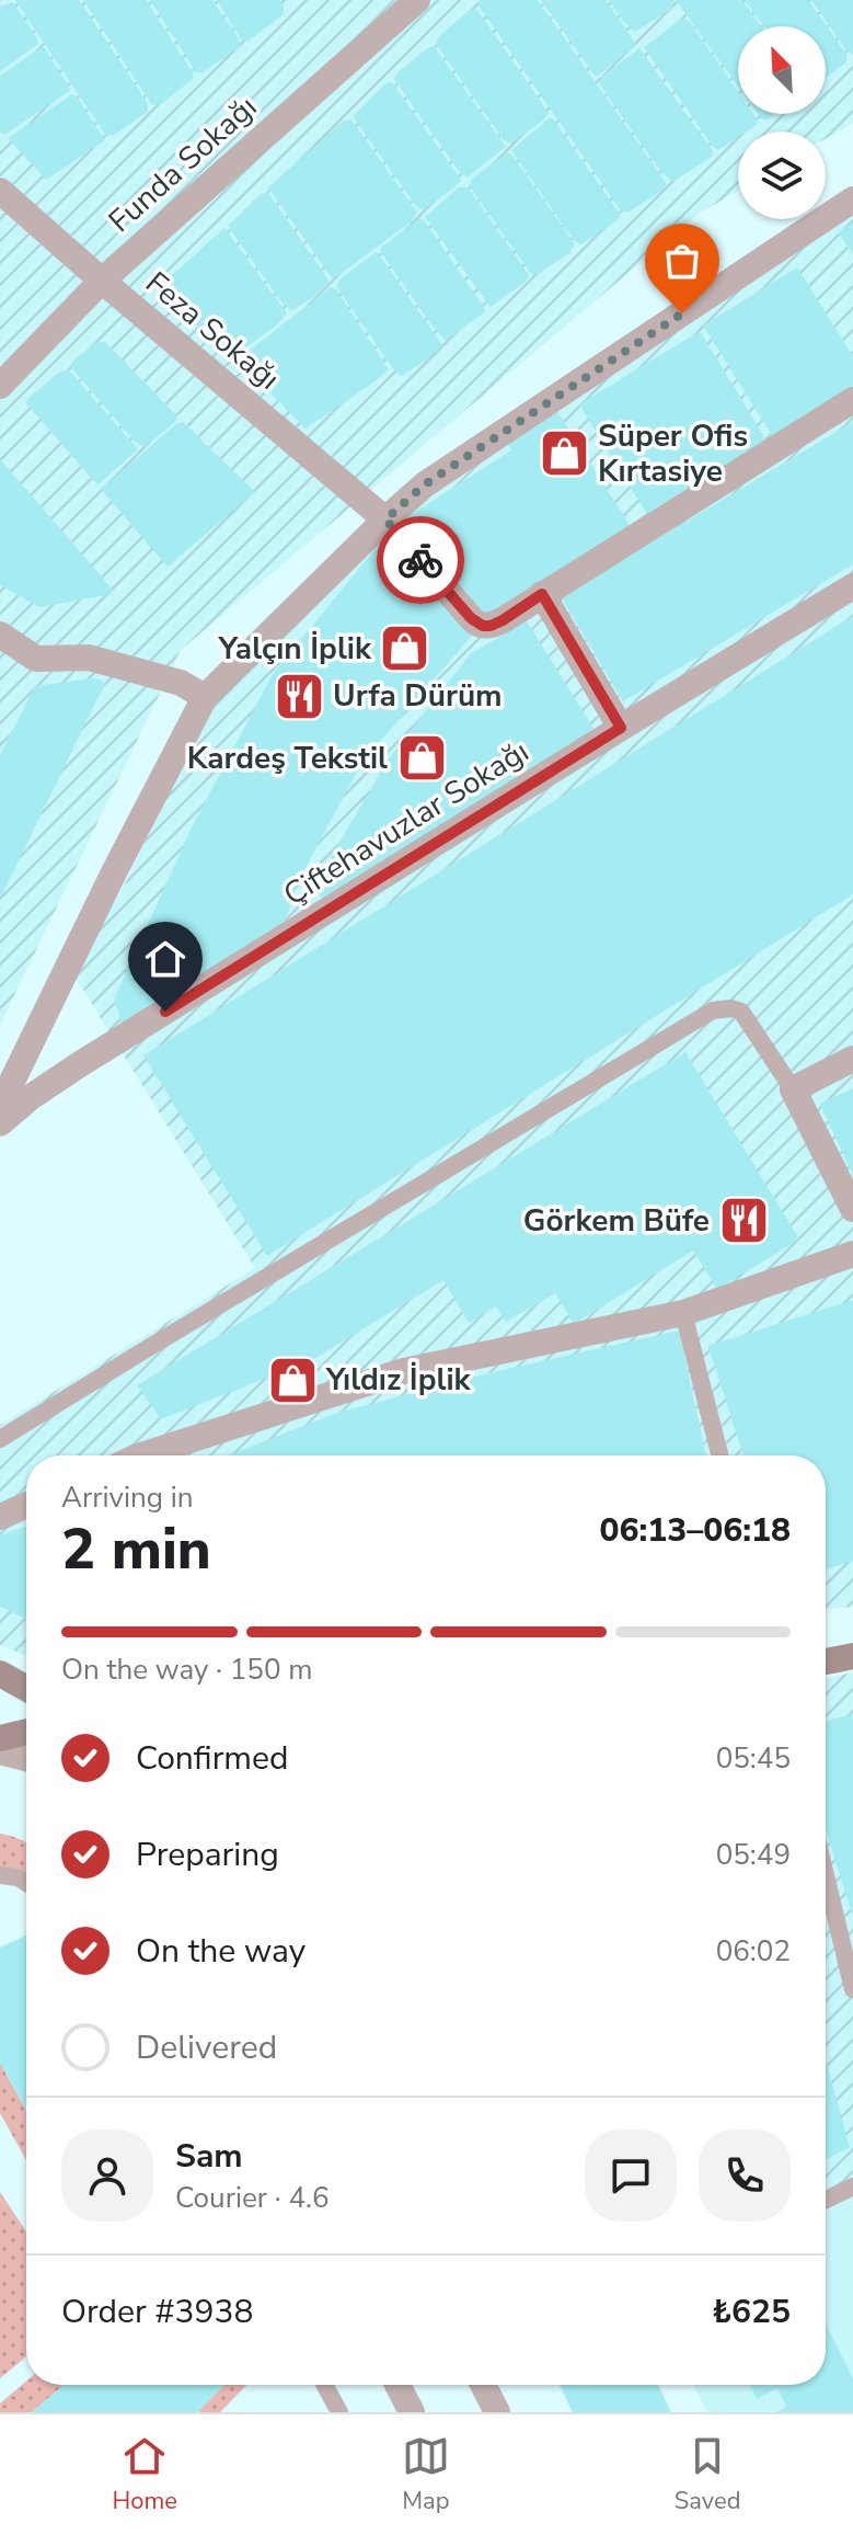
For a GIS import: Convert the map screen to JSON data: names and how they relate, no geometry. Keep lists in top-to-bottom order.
{
  "streets": {
    "street": ["Funda Sokağı", "Feza Sokağı", "Çiftehavuzlar Sokağı"]
  },
  "crossings": [
    ["Funda Sokağı", "Feza Sokağı"]
  ],
  "places": {
    "shop": [
      "Süper Ofis Kırtasiye",
      "Yalçın İplik",
      "Kardeş Tekstil",
      "Yıldız İplik"
    ],
    "restaurant": ["Urfa Dürüm", "Görkem Büfe"]
  },
  "north": "top left",
  "page": {
    "heading": ["2 min", "Arriving in", "06:13–06:18"],
    "panel": [
      "Sam",
      "Courier · 4.6",
      "Order #3938",
      "₺625"
    ],
    "bar": "On the way · 150 m",
    "list": [
      ["Confirmed", "05:45"],
      ["Preparing", "05:49"],
      ["On the way", "06:02"],
      "Delivered"
    ],
    "tabs": ["Home", "Map", "Saved"]
  }
}
